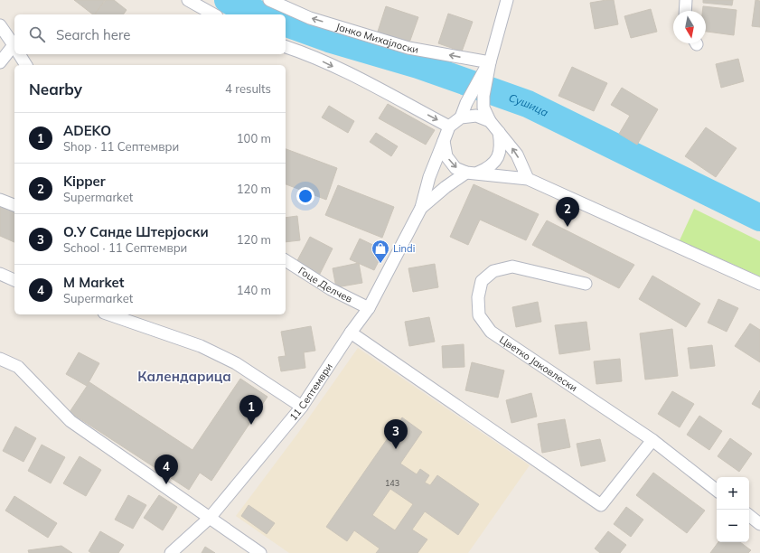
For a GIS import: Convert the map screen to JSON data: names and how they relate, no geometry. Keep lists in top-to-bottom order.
{
  "streets": {
    "street": [
      "Јанко Михајлоски",
      "Гоце Делчев",
      "Цветко Јаковлески",
      "11 Септември"
    ]
  },
  "crossings": [
    ["Гоце Делчев", "11 Септември"]
  ],
  "districts": ["Календарица"],
  "water": ["Сушица"],
  "places": {
    "shop": ["Lindi"]
  },
  "house_numbers": ["143"],
  "north": "bottom",
  "page": {
    "search": "Search here",
    "heading": ["Nearby", "4 results"],
    "list": [
      {
        "mark": "1",
        "name": "ADEKO",
        "note": "Shop · 11 Септември",
        "value": "100 m"
      },
      {
        "mark": "2",
        "name": "Kipper",
        "note": "Supermarket",
        "value": "120 m"
      },
      {
        "mark": "3",
        "name": "О.У Санде Штерјоски",
        "note": "School · 11 Септември",
        "value": "120 m"
      },
      {
        "mark": "4",
        "name": "M Market",
        "note": "Supermarket",
        "value": "140 m"
      }
    ],
    "pins": [
      "2",
      "1",
      "3",
      "4"
    ],
    "map_buttons": ["+", "−"]
  }
}
